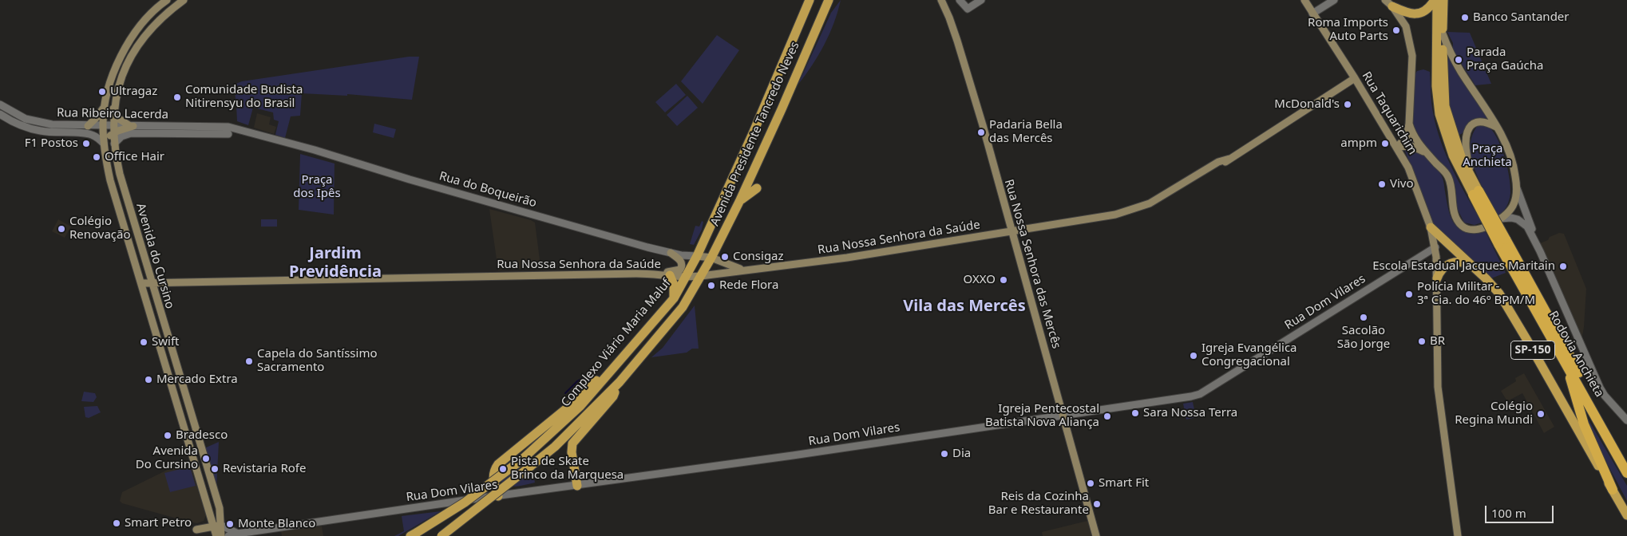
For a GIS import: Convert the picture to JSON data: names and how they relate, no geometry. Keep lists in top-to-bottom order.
{
  "streets": {
    "highway": [
      "Avenida Presidente Tancredo Neves",
      "Complexo Viário Maria Maluf",
      "SP-150",
      "Rodovia Anchieta"
    ],
    "main road": [
      "Rua Taquarichim",
      "Rua do Boqueirão",
      "Rua Nossa Senhora da Saúde",
      "Avenida do Cursino",
      "Rua Nossa Senhora das Mercês"
    ],
    "street": ["Rua Ribeiro Lacerda", "Rua Dom Vilares"]
  },
  "crossings": [
    ["Rua Taquarichim", "Rua Nossa Senhora da Saúde"],
    ["Rua Taquarichim", "Rua Dom Vilares"],
    ["Rua Taquarichim", "SP-150"],
    ["Rua Ribeiro Lacerda", "Rua do Boqueirão"],
    ["Rua Ribeiro Lacerda", "Avenida do Cursino"],
    ["Avenida Presidente Tancredo Neves", "Rua do Boqueirão"],
    ["Avenida Presidente Tancredo Neves", "Rua Nossa Senhora da Saúde"],
    ["Avenida Presidente Tancredo Neves", "Complexo Viário Maria Maluf"],
    ["Rua do Boqueirão", "Rua Nossa Senhora da Saúde"],
    ["Rua Nossa Senhora da Saúde", "Avenida do Cursino"],
    ["Rua Nossa Senhora da Saúde", "Rua Nossa Senhora das Mercês"],
    ["Rua Nossa Senhora da Saúde", "Complexo Viário Maria Maluf"],
    ["Rua Nossa Senhora das Mercês", "Rua Dom Vilares"]
  ],
  "districts": ["Jardim Previdência", "Vila das Mercês"],
  "parks": ["Praça Anchieta", "Praça dos Ipês"],
  "places": [
    "Banco Santander",
    "Roma Imports Auto Parts",
    "Parada Praça Gaúcha",
    "Ultragaz",
    "Comunidade Budista Nitirensyu do Brasil",
    "McDonald's",
    "Padaria Bella das Mercês",
    "F1 Postos",
    "ampm",
    "Office Hair",
    "Vivo",
    "Colégio Renovação",
    "Consigaz",
    "Escola Estadual Jacques Maritain",
    "OXXO",
    "Rede Flora",
    "Polícia Militar - 3ª Cia. do 46º BPM/M",
    "Sacolão São Jorge",
    "BR",
    "Swift",
    "Igreja Evangélica Congregacional",
    "Capela do Santíssimo Sacramento",
    "Mercado Extra",
    "Sara Nossa Terra",
    "Colégio Regina Mundi",
    "Igreja Pentecostal Batista Nova Aliança",
    "Bradesco",
    "Dia",
    "Avenida Do Cursino",
    "Revistaria Rofe",
    "Pista de Skate Brinco da Marquesa",
    "Smart Fit",
    "Reis da Cozinha Bar e Restaurante",
    "Smart Petro",
    "Monte Blanco"
  ],
  "scale_bar": "100 m"
}
